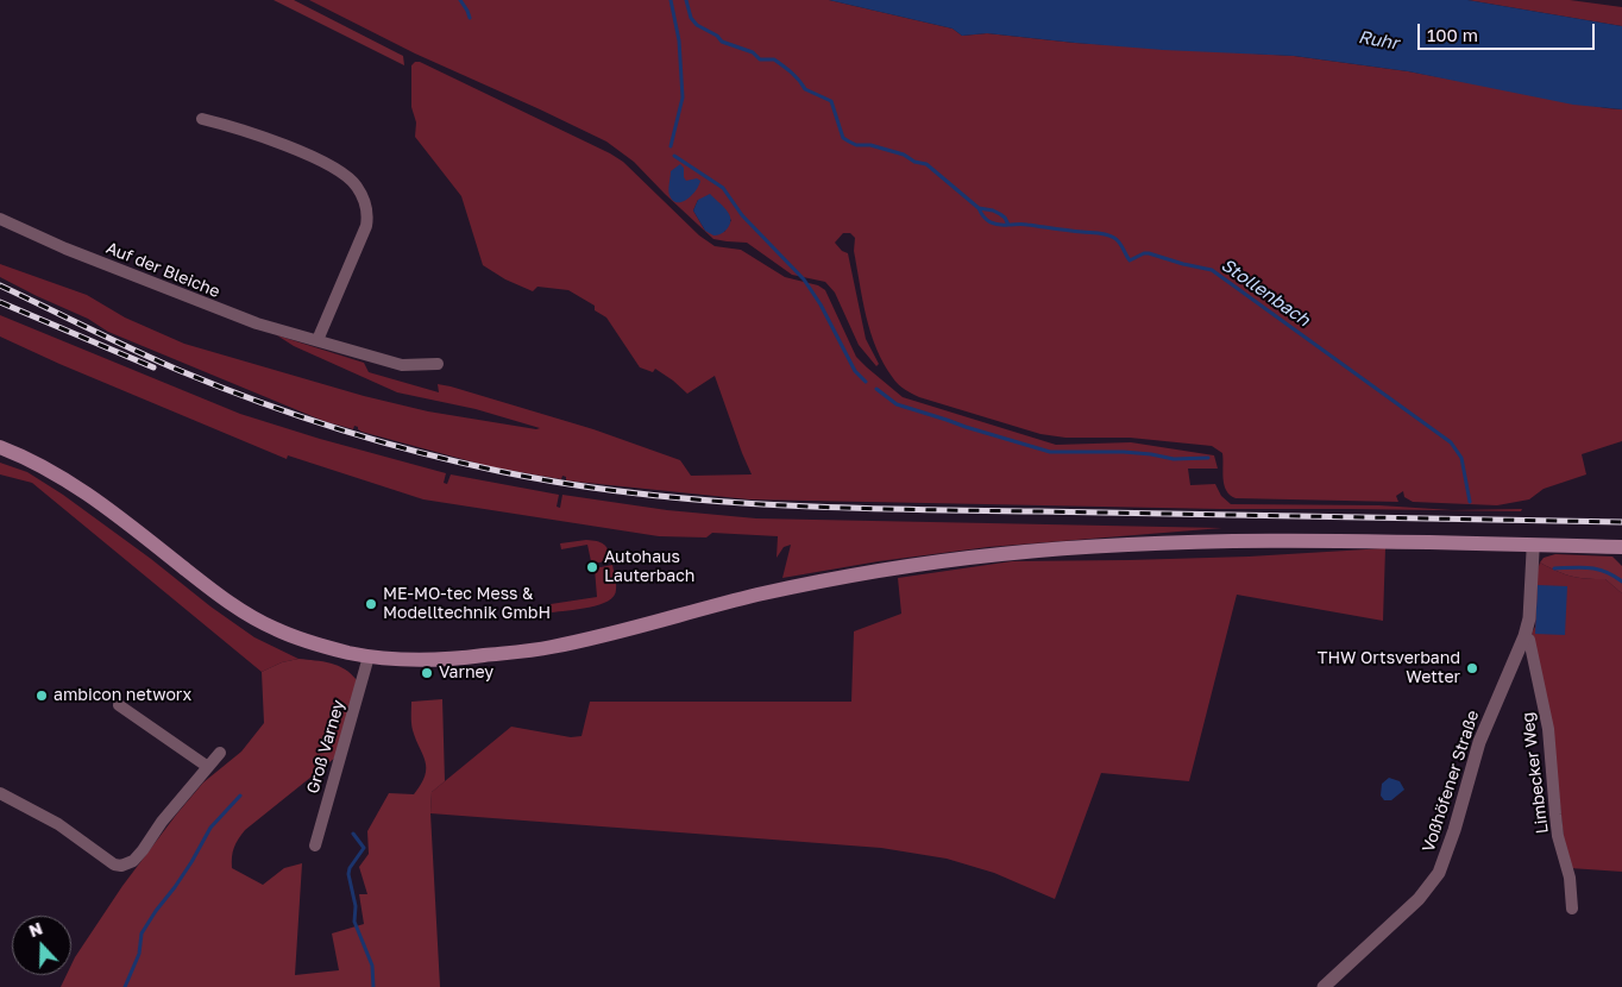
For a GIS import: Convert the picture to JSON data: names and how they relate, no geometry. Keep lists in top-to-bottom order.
{
  "streets": {
    "street": [
      "Auf der Bleiche",
      "Groß Varney",
      "Limbecker Weg",
      "Voßhöfener Straße"
    ]
  },
  "crossings": [
    ["Limbecker Weg", "Voßhöfener Straße"]
  ],
  "water": ["Ruhr", "Stollenbach"],
  "places": [
    "Autohaus Lauterbach",
    "ME-MO-tec Mess & Modelltechnik GmbH",
    "THW Ortsverband Wetter",
    "Varney",
    "ambicon networx"
  ],
  "scale_bar": "100 m",
  "north": "top"
}
